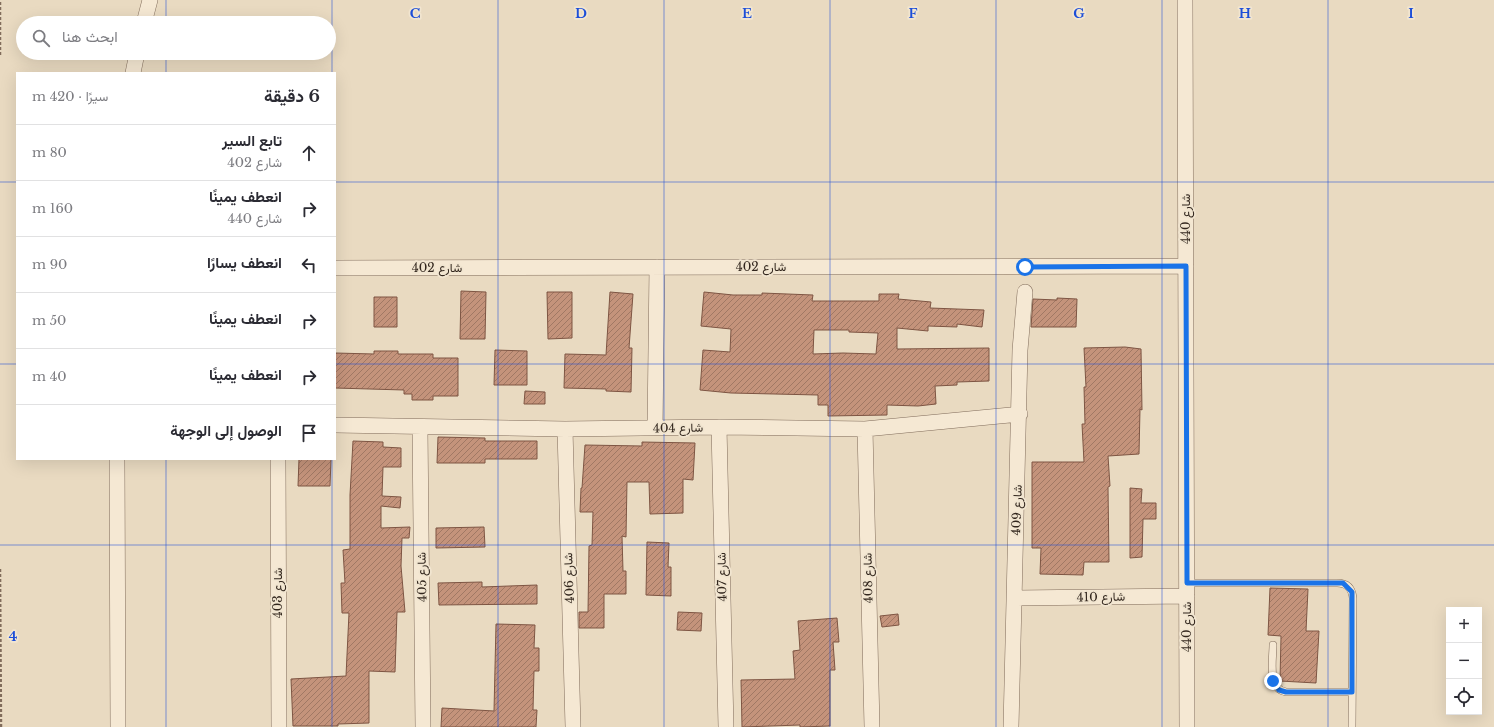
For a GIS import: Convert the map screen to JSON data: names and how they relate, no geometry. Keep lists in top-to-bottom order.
{
  "streets": {
    "street": [
      "شارع 440",
      "شارع 402",
      "شارع 404",
      "شارع 409",
      "شارع 405",
      "شارع 407",
      "شارع 406",
      "شارع 408",
      "شارع 403",
      "شارع 410"
    ]
  },
  "crossings": [
    ["شارع 440", "شارع 402"],
    ["شارع 440", "شارع 410"],
    ["شارع 404", "شارع 409"],
    ["شارع 404", "شارع 405"],
    ["شارع 404", "شارع 407"],
    ["شارع 404", "شارع 406"],
    ["شارع 404", "شارع 408"],
    ["شارع 409", "شارع 410"]
  ],
  "page": {
    "search": "ابحث هنا",
    "heading": ["6 دقيقة", "سيرًا · 420 m"],
    "list": [
      ["تابع السير", "شارع 402", "80 m"],
      ["انعطف يمينًا", "شارع 440", "160 m"],
      ["انعطف يسارًا", "90 m"],
      ["انعطف يمينًا", "50 m"],
      ["انعطف يمينًا", "40 m"],
      "الوصول إلى الوجهة"
    ],
    "map_buttons": ["+", "−"]
  },
  "grid": {
    "columns": [
      "C",
      "D",
      "E",
      "F",
      "G",
      "H",
      "I"
    ],
    "rows": ["4"]
  }
}
